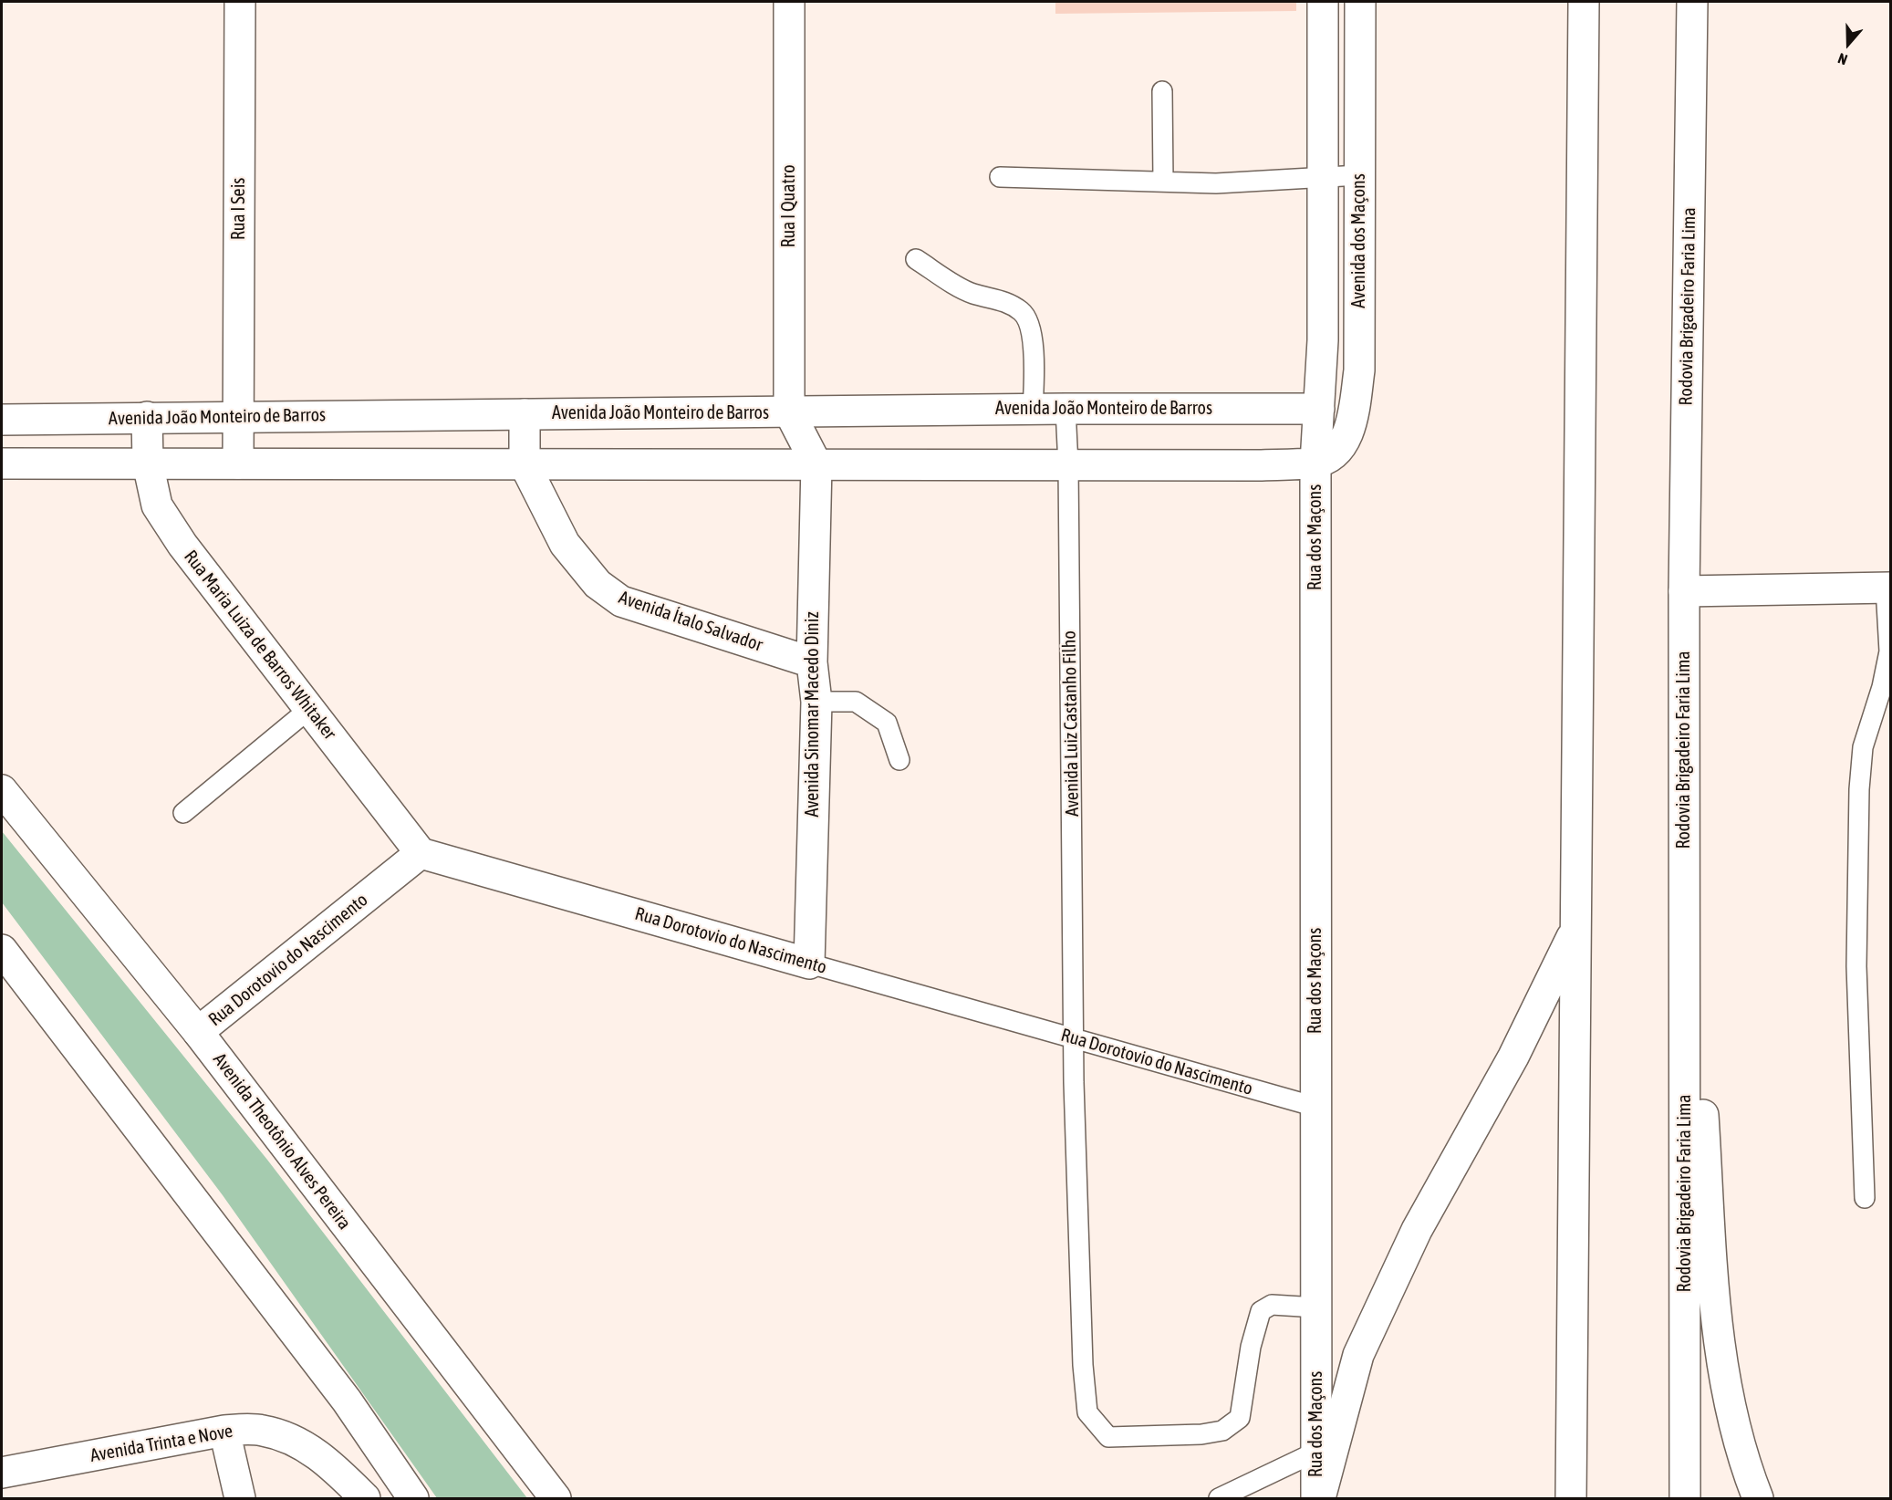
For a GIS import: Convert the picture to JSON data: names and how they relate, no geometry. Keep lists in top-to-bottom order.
{
  "streets": {
    "main road": [
      "Rua I Quatro",
      "Rua I Seis",
      "Avenida dos Maçons",
      "Rodovia Brigadeiro Faria Lima",
      "Avenida João Monteiro de Barros",
      "Rua dos Maçons",
      "Avenida Ítalo Salvador",
      "Rua Maria Luiza de Barros Whitaker",
      "Avenida Sinomar Macedo Diniz",
      "Rua Dorotovio do Nascimento",
      "Avenida Theotônio Alves Pereira",
      "Avenida Trinta e Nove"
    ],
    "lane": ["Avenida Luiz Castanho Filho"]
  },
  "crossings": [
    ["Rua I Quatro", "Avenida João Monteiro de Barros"],
    ["Rua I Seis", "Avenida João Monteiro de Barros"],
    ["Avenida dos Maçons", "Avenida João Monteiro de Barros"],
    ["Avenida dos Maçons", "Rua dos Maçons"],
    ["Avenida João Monteiro de Barros", "Avenida Ítalo Salvador"],
    ["Avenida João Monteiro de Barros", "Rua Maria Luiza de Barros Whitaker"],
    ["Avenida João Monteiro de Barros", "Avenida Luiz Castanho Filho"],
    ["Rua dos Maçons", "Avenida Luiz Castanho Filho"],
    ["Rua dos Maçons", "Rua Dorotovio do Nascimento"],
    ["Avenida Ítalo Salvador", "Avenida Sinomar Macedo Diniz"],
    ["Rua Maria Luiza de Barros Whitaker", "Rua Dorotovio do Nascimento"],
    ["Avenida Sinomar Macedo Diniz", "Rua Dorotovio do Nascimento"],
    ["Avenida Luiz Castanho Filho", "Rua Dorotovio do Nascimento"],
    ["Rua Dorotovio do Nascimento", "Avenida Theotônio Alves Pereira"]
  ],
  "north": "bottom"
}
